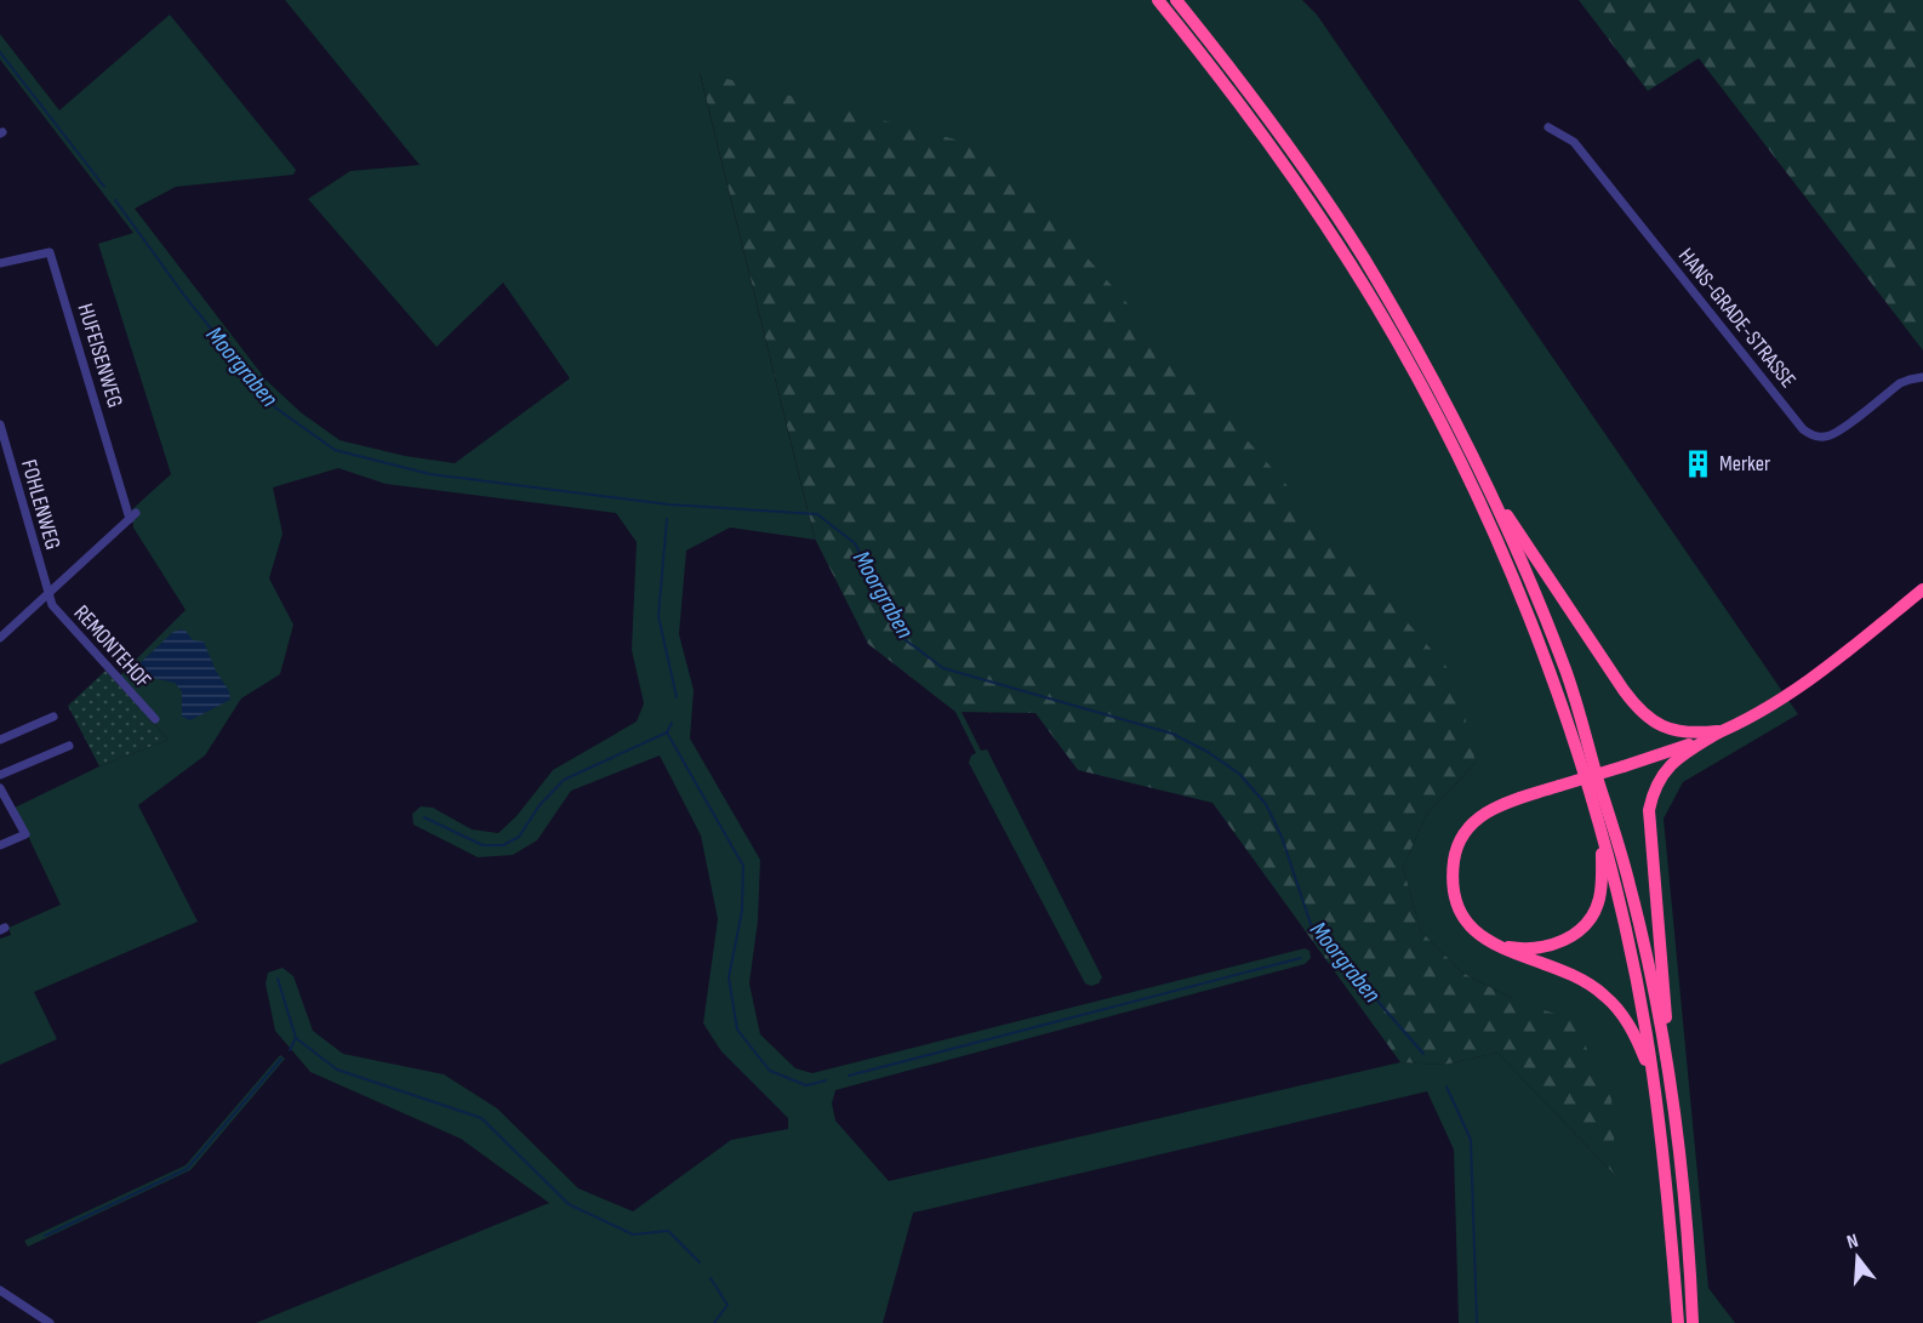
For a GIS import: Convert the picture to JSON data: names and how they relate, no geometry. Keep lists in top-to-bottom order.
{
  "streets": {
    "street": [
      "HANS-GRADE-STRASSE",
      "HUFEISENWEG",
      "FOHLENWEG",
      "REMONTEHOF"
    ]
  },
  "crossings": [
    ["HUFEISENWEG", "REMONTEHOF"],
    ["FOHLENWEG", "REMONTEHOF"]
  ],
  "water": ["Moorgraben"],
  "places": {
    "building": ["Merker"]
  },
  "north": "top"
}
